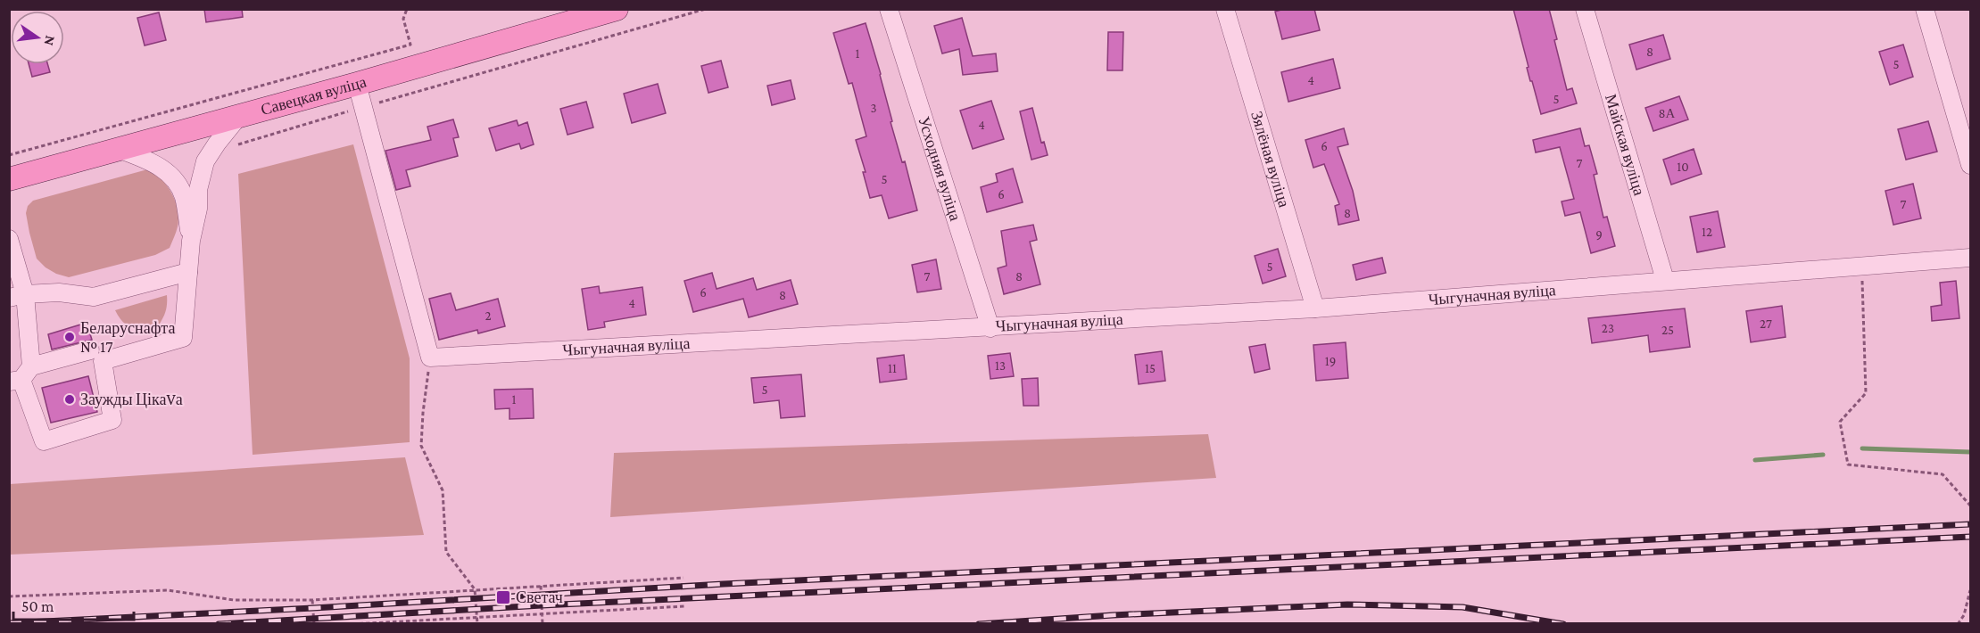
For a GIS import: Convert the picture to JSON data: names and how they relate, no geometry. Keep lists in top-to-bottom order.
{
  "streets": {
    "main road": ["Савецкая вуліца"],
    "street": [
      "Майская вуліца",
      "Зялёная вуліца",
      "Усходняя вуліца",
      "Чыгуначная вуліца"
    ]
  },
  "crossings": [
    ["Майская вуліца", "Чыгуначная вуліца"],
    ["Зялёная вуліца", "Чыгуначная вуліца"],
    ["Усходняя вуліца", "Чыгуначная вуліца"]
  ],
  "places": {
    "other": ["Беларуснафта № 17", "Заужды ЦікаVа"],
    "transit": ["Светач"]
  },
  "house_numbers": [
    "8",
    "1",
    "5",
    "4",
    "5",
    "3",
    "8А",
    "4",
    "6",
    "7",
    "10",
    "5",
    "6",
    "7",
    "8",
    "12",
    "9",
    "5",
    "7",
    "8",
    "6",
    "8",
    "4",
    "2",
    "27",
    "23",
    "25",
    "19",
    "13",
    "11",
    "15",
    "5",
    "1"
  ],
  "scale_bar": "50 m",
  "north": "right"
}
